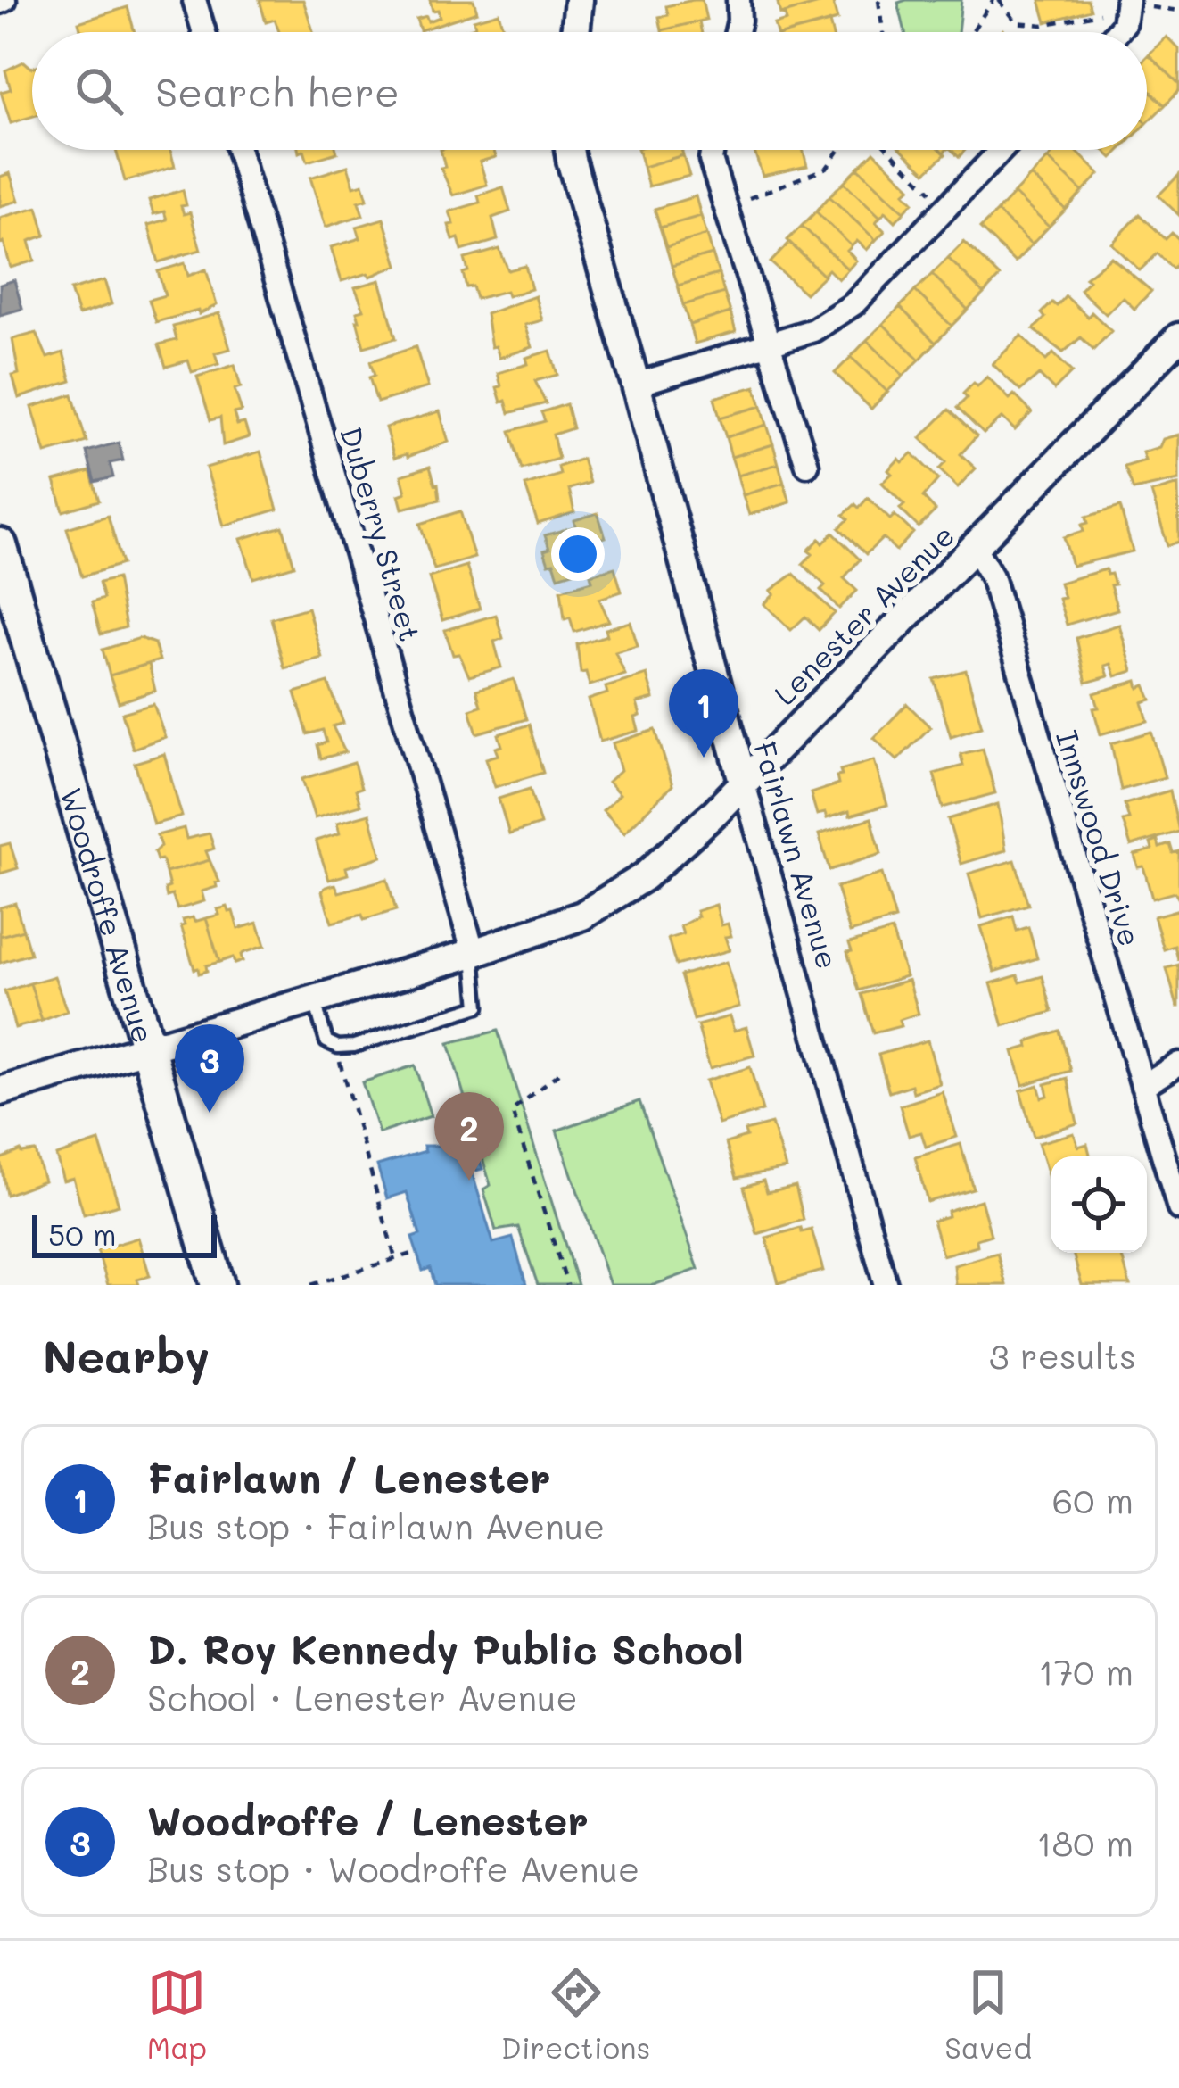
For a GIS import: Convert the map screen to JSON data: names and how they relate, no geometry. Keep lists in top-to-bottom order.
{
  "streets": {
    "main road": ["Woodroffe Avenue"],
    "street": [
      "Duberry Street",
      "Lenester Avenue",
      "Innswood Drive",
      "Fairlawn Avenue"
    ]
  },
  "crossings": [
    ["Duberry Street", "Lenester Avenue"],
    ["Lenester Avenue", "Innswood Drive"],
    ["Lenester Avenue", "Fairlawn Avenue"],
    ["Lenester Avenue", "Woodroffe Avenue"]
  ],
  "scale_bar": "50 m",
  "page": {
    "search": "Search here",
    "pins": ["1", "3", "2"],
    "scale": "50 m",
    "heading": ["Nearby", "3 results"],
    "list": [
      {
        "mark": "1",
        "name": "Fairlawn / Lenester",
        "note": "Bus stop · Fairlawn Avenue",
        "value": "60 m"
      },
      {
        "mark": "2",
        "name": "D. Roy Kennedy Public School",
        "note": "School · Lenester Avenue",
        "value": "170 m"
      },
      {
        "mark": "3",
        "name": "Woodroffe / Lenester",
        "note": "Bus stop · Woodroffe Avenue",
        "value": "180 m"
      }
    ],
    "nav": ["Map", "Directions", "Saved"]
  }
}
